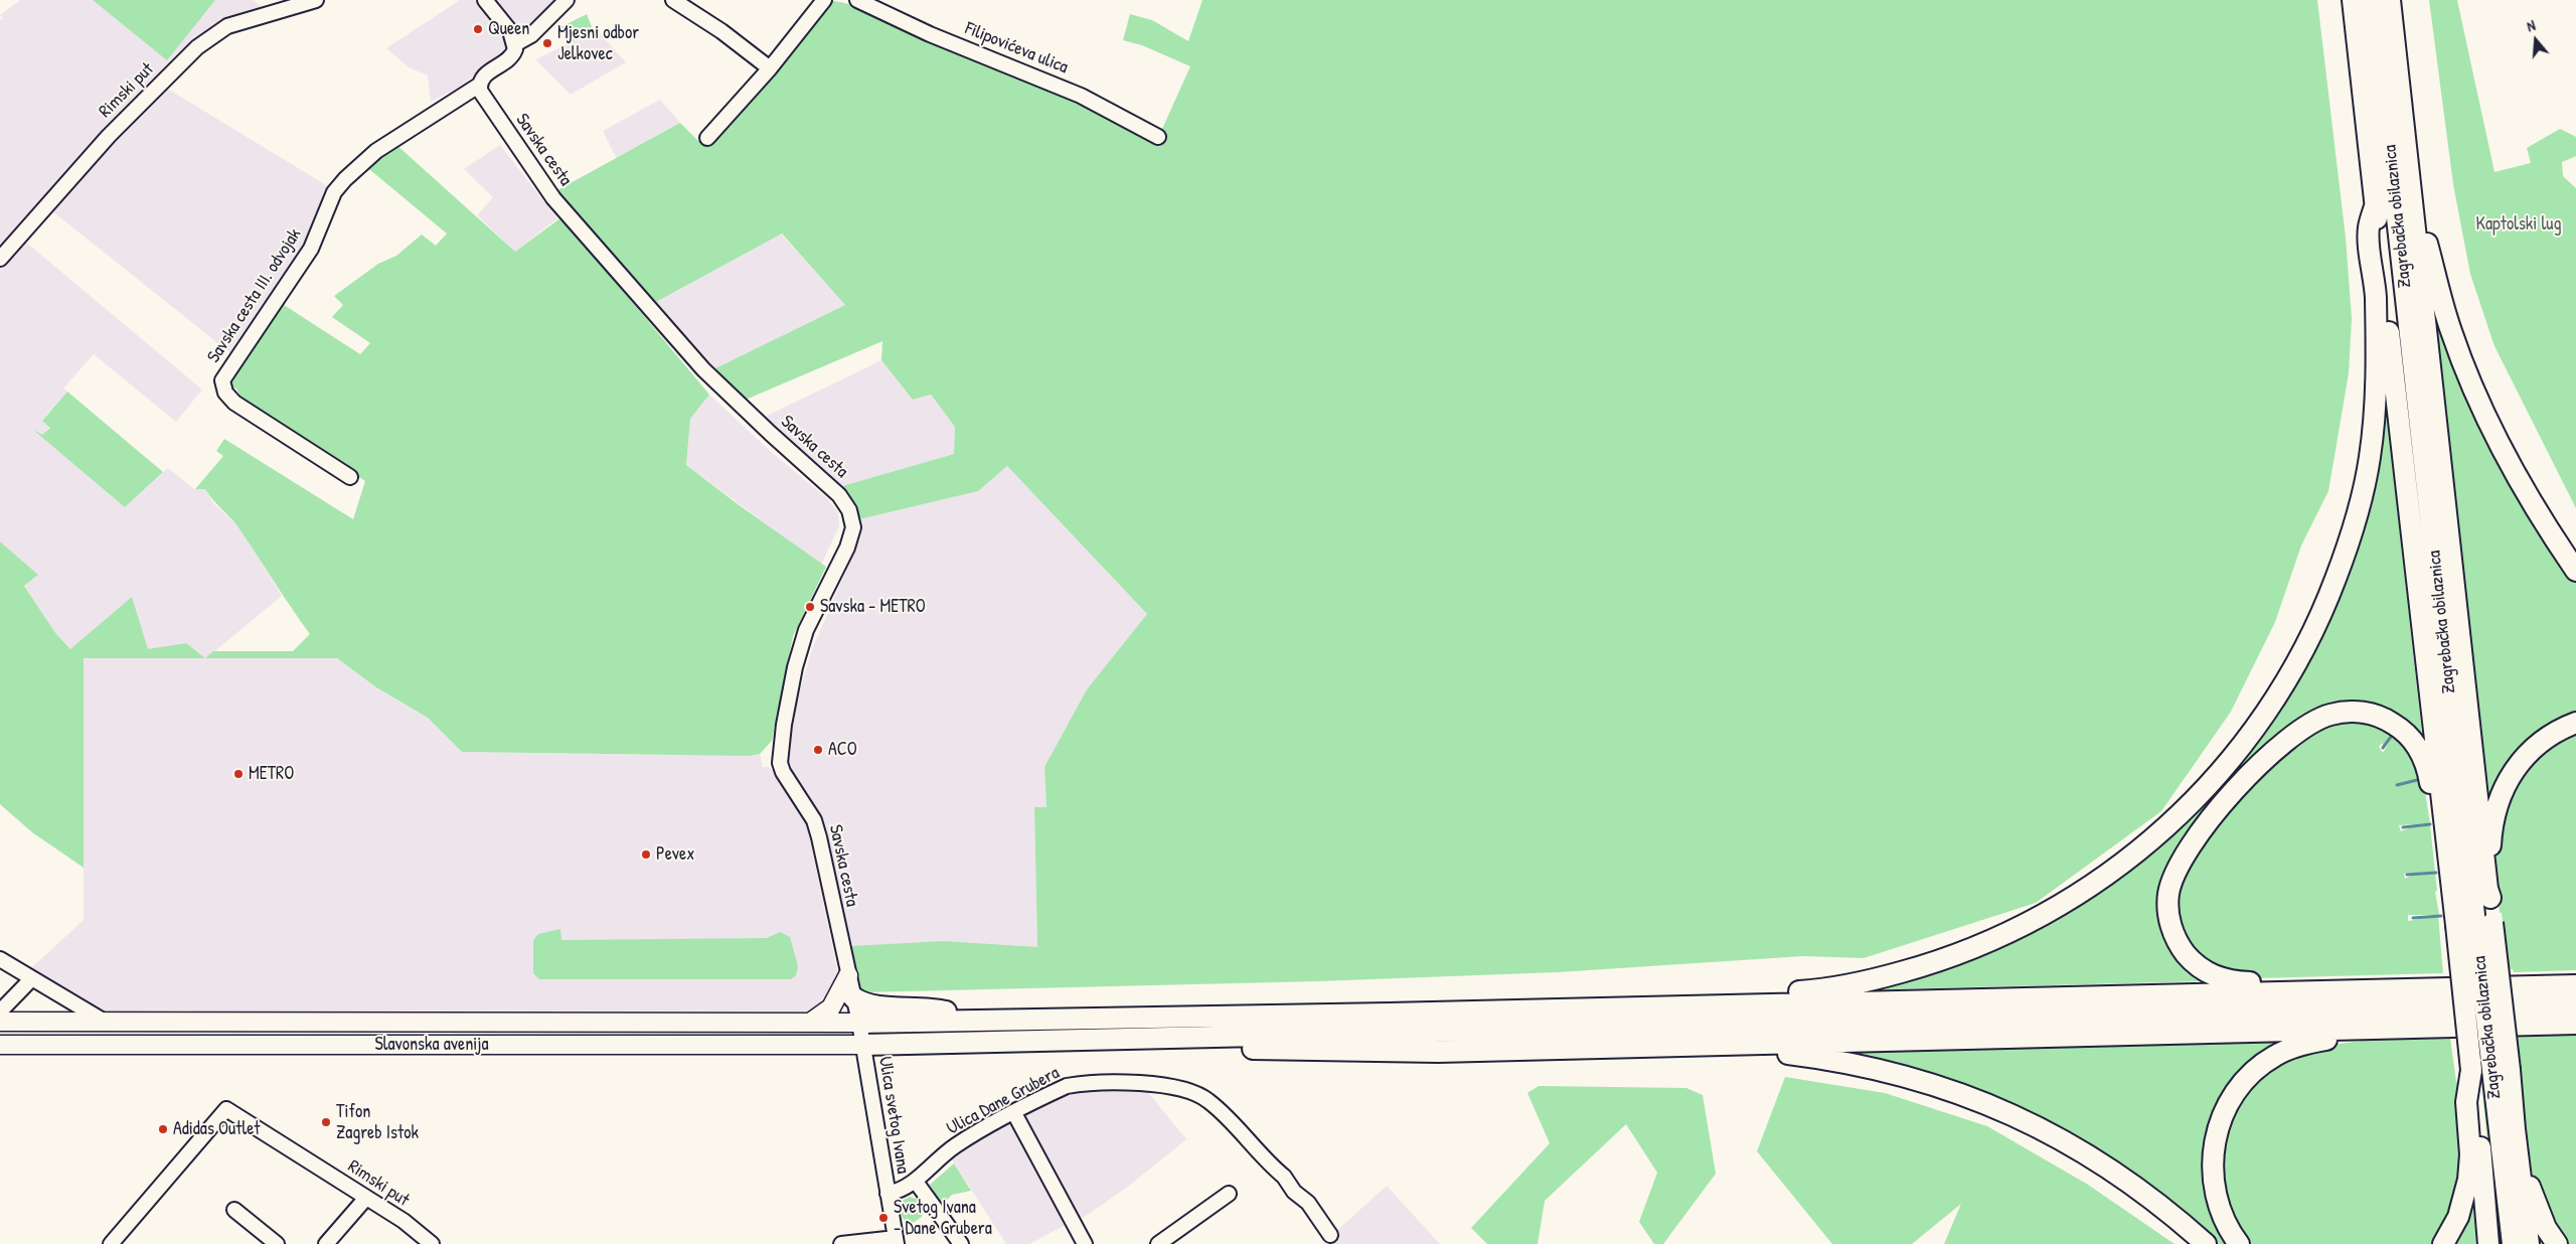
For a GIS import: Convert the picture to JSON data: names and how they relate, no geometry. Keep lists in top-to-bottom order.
{
  "streets": {
    "highway": ["Zagrebačka obilaznica"],
    "main road": ["Slavonska avenija"],
    "street": [
      "Filipovićeva ulica",
      "Rimski put",
      "Savska cesta",
      "Savska cesta III. odvojak",
      "Ulica Dane Grubera",
      "Ulica svetog Ivana"
    ]
  },
  "crossings": [
    ["Savska cesta", "Savska cesta III. odvojak"],
    ["Savska cesta", "Slavonska avenija"],
    ["Savska cesta", "Ulica svetog Ivana"],
    ["Slavonska avenija", "Ulica svetog Ivana"],
    ["Ulica Dane Grubera", "Ulica svetog Ivana"]
  ],
  "parks": ["Kaptolski lug"],
  "places": [
    "Queen",
    "Mjesni odbor Jelkovec",
    "Savska - METRO",
    "ACO",
    "METRO",
    "Pevex",
    "Tifon Zagreb Istok",
    "Adidas Outlet",
    "Svetog Ivana - Dane Grubera"
  ],
  "north": "top"
}
